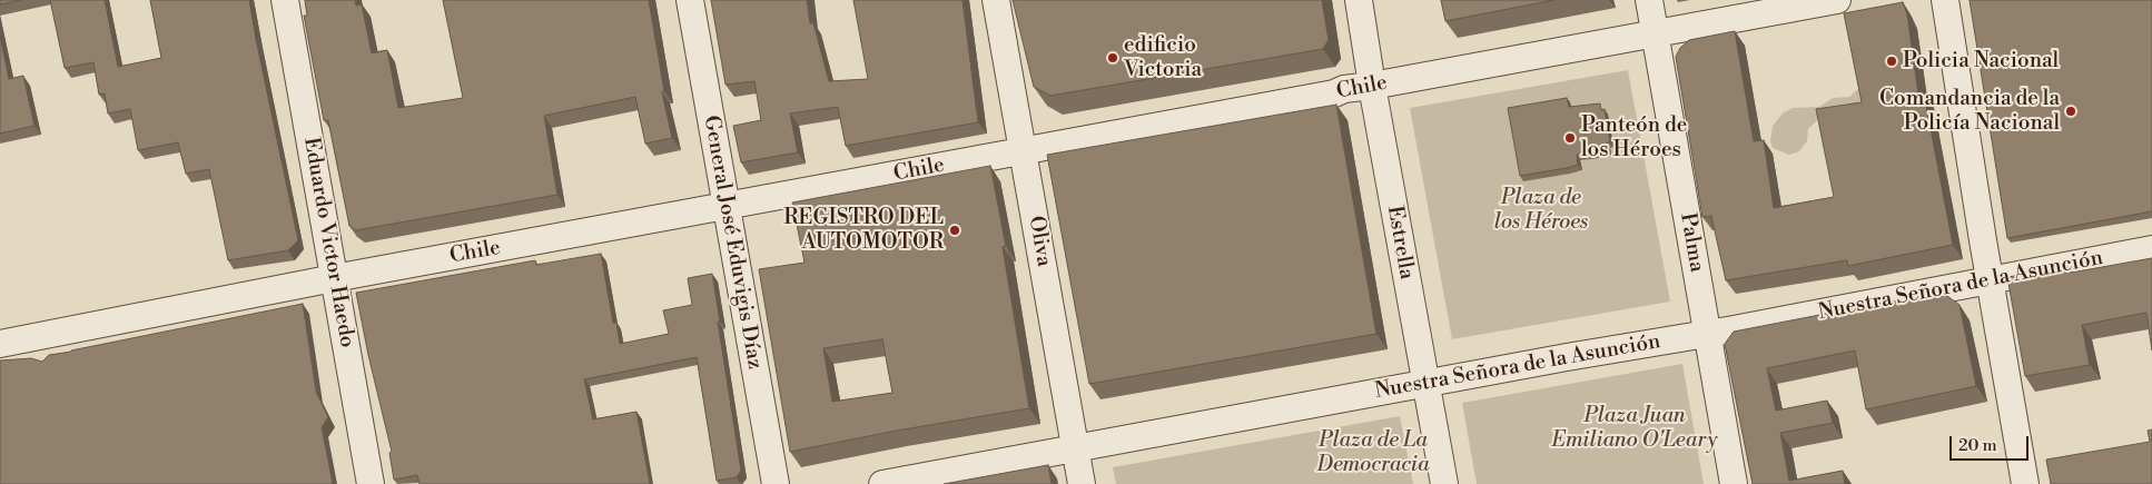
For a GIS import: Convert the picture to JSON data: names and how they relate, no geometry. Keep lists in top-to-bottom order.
{
  "streets": {
    "street": [
      "Chile",
      "Oliva",
      "Eduardo Victor Haedo",
      "General José Eduvigis Díaz",
      "Estrella",
      "Palma",
      "Nuestra Señora de la Asunción"
    ]
  },
  "crossings": [
    ["Chile", "Oliva"],
    ["Chile", "Eduardo Victor Haedo"],
    ["Chile", "General José Eduvigis Díaz"],
    ["Chile", "Estrella"],
    ["Chile", "Palma"],
    ["Oliva", "Nuestra Señora de la Asunción"],
    ["Estrella", "Nuestra Señora de la Asunción"],
    ["Palma", "Nuestra Señora de la Asunción"]
  ],
  "parks": ["Plaza de los Héroes", "Plaza Juan Emiliano O'Leary", "Plaza de La Democracia"],
  "places": [
    "edificio Victoria",
    "Policia Nacional",
    "Comandancia de la Policía Nacional",
    "Panteón de los Héroes",
    "REGISTRO DEL AUTOMOTOR"
  ],
  "scale_bar": "20 m"
}
